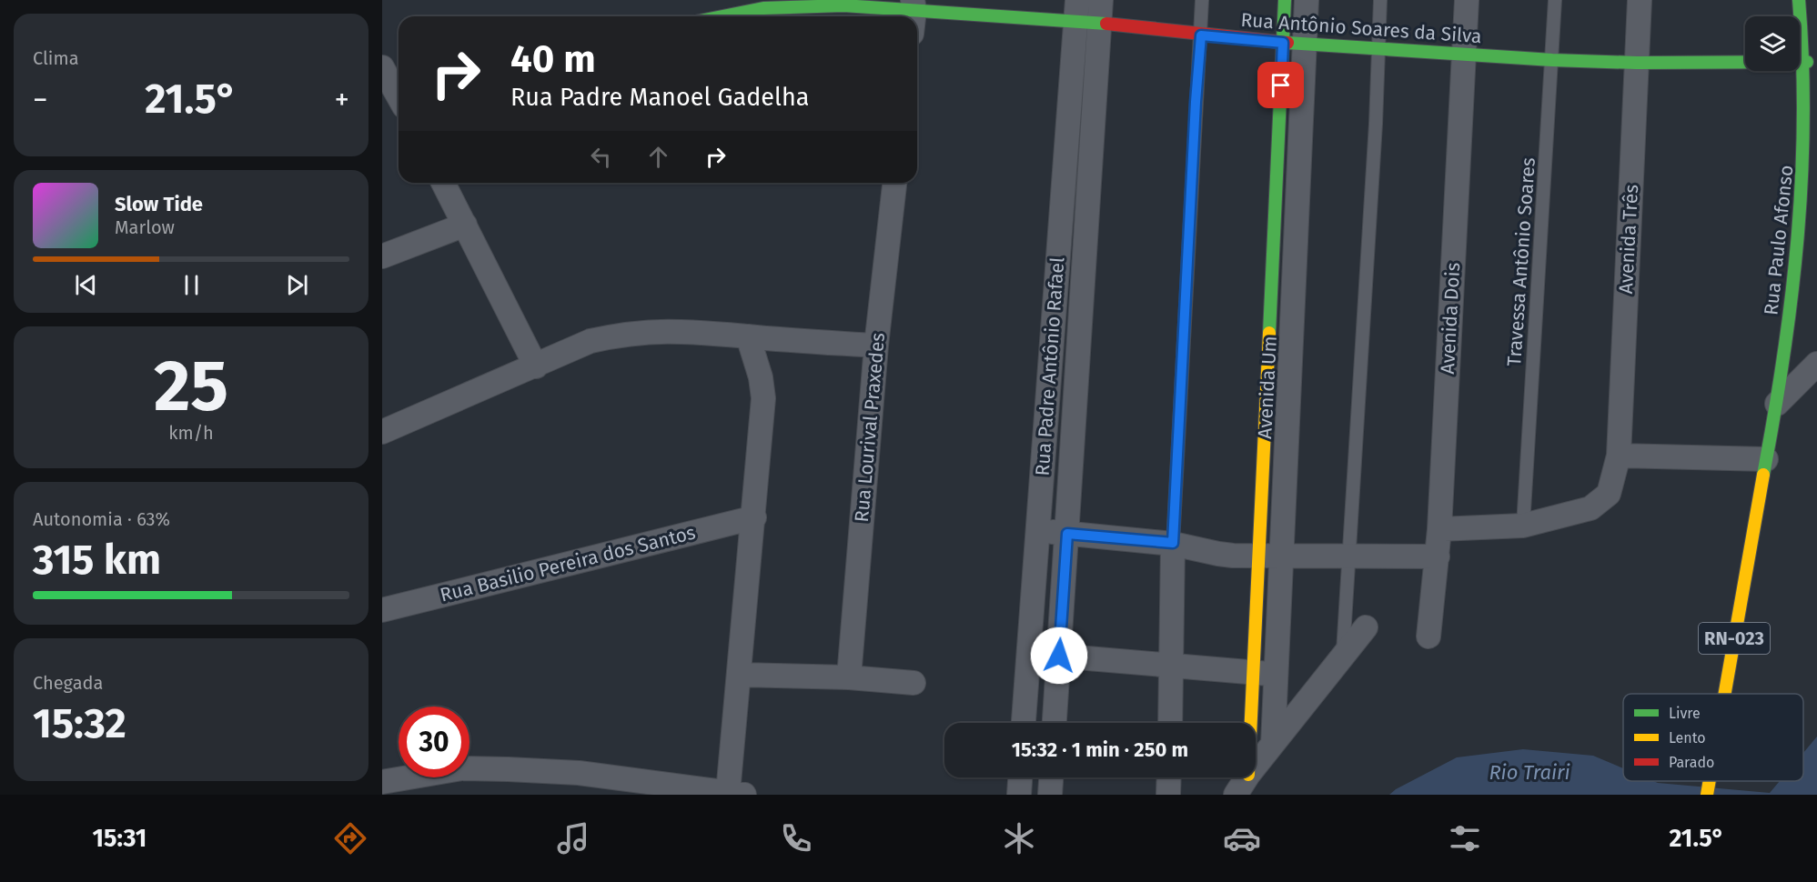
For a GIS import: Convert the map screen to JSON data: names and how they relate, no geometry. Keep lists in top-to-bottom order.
{
  "streets": {
    "street": [
      "Rua Antônio Soares da Silva",
      "Avenida Três",
      "Rua Paulo Afonso",
      "Avenida Dois",
      "Rua Padre Antônio Rafael",
      "Avenida Um",
      "Rua Lourival Praxedes",
      "Rua Basilio Pereira dos Santos",
      "RN-023"
    ],
    "lane": ["Travessa Antônio Soares"]
  },
  "crossings": [
    ["Rua Antônio Soares da Silva", "Avenida Três"],
    ["Rua Antônio Soares da Silva", "Rua Paulo Afonso"],
    ["Rua Antônio Soares da Silva", "Travessa Antônio Soares"],
    ["Rua Antônio Soares da Silva", "Avenida Dois"],
    ["Rua Antônio Soares da Silva", "Rua Padre Antônio Rafael"],
    ["Rua Antônio Soares da Silva", "Avenida Um"],
    ["Rua Paulo Afonso", "RN-023"]
  ],
  "water": ["Rio Trairi"],
  "legend": ["Livre", "Lento", "Parado"],
  "page": {
    "tile": [
      "Clima",
      ["25", "km/h"],
      ["Autonomia · 63%", "315 km"],
      ["Chegada", "15:32"]
    ],
    "turn": ["40 m", "Rua Padre Manoel Gadelha"],
    "heat": ["−", "21.5°", "+"],
    "song": ["Slow Tide", "Marlow"],
    "limit": "30",
    "trip": "15:32 · 1 min · 250 m",
    "tabs": ["15:31", "21.5°"]
  }
}
